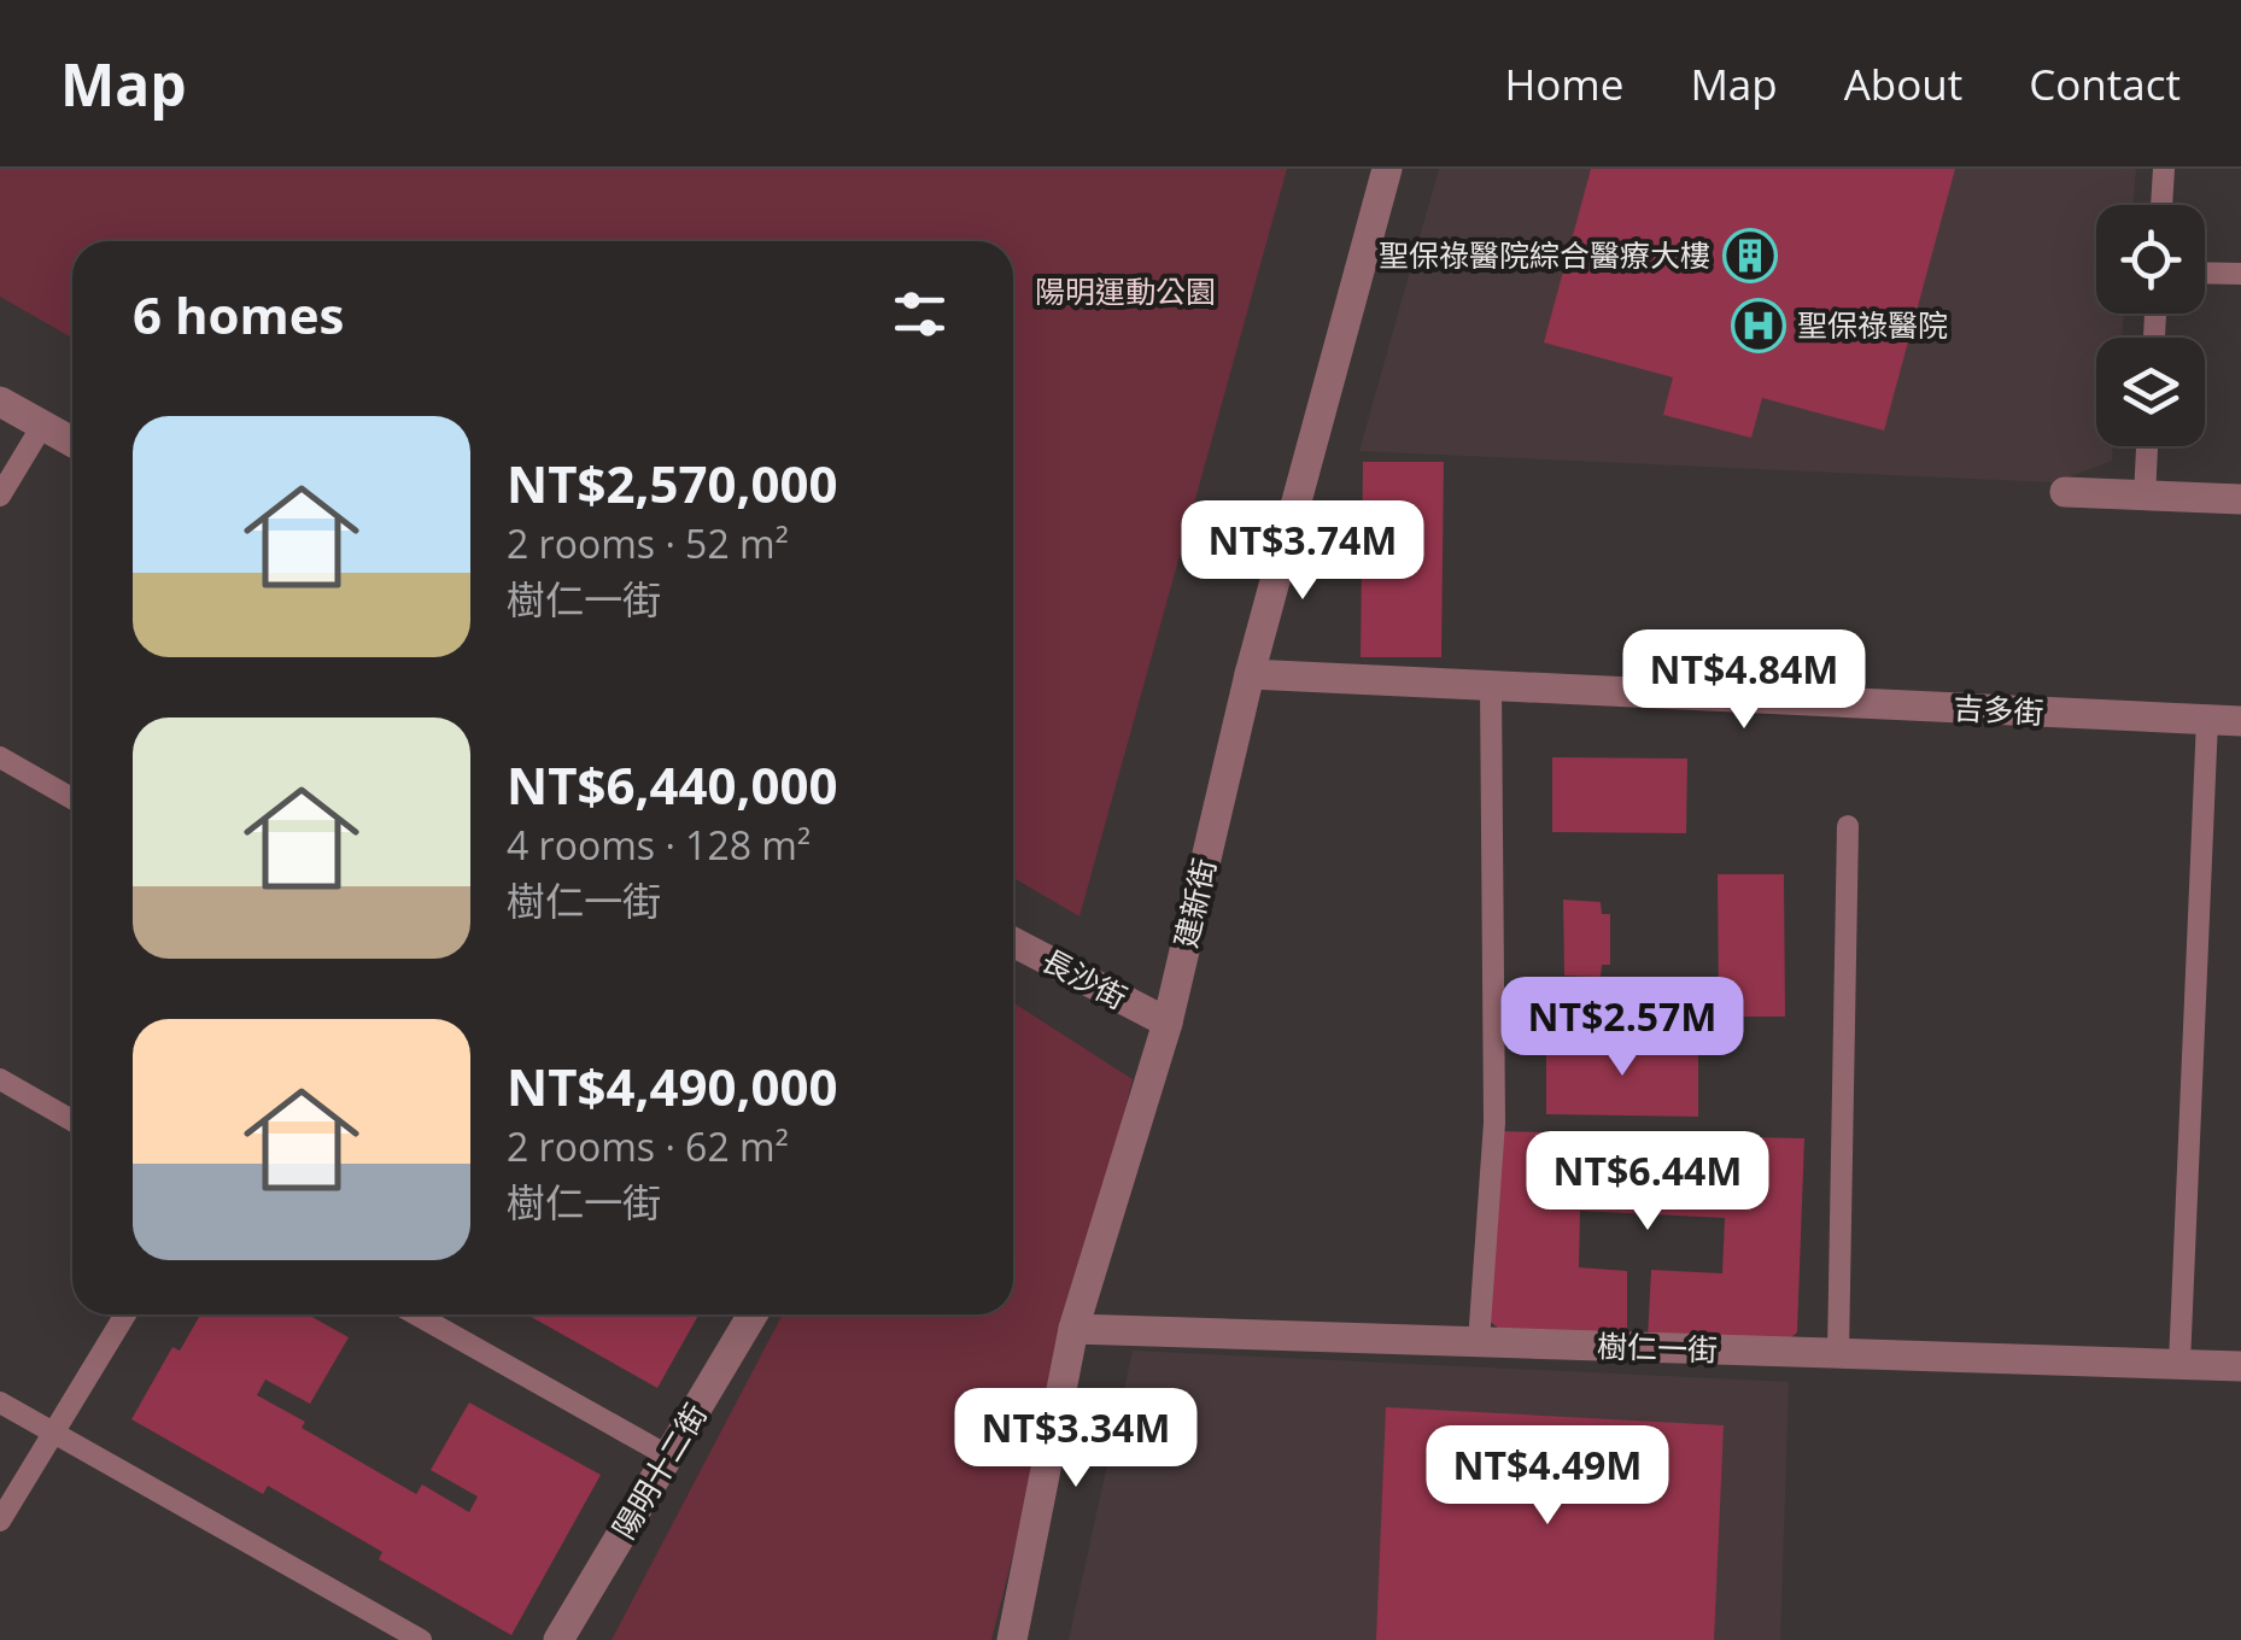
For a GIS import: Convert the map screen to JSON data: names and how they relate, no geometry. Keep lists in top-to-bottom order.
{
  "streets": {
    "street": [
      "吉多街",
      "建新街",
      "長沙街",
      "樹仁一街",
      "陽明十二街"
    ]
  },
  "crossings": [
    ["吉多街", "建新街"],
    ["建新街", "長沙街"],
    ["建新街", "樹仁一街"]
  ],
  "parks": ["陽明運動公園"],
  "places": {
    "building": ["聖保祿醫院綜合醫療大樓"],
    "hospital": ["聖保祿醫院"]
  },
  "page": {
    "header": "Map",
    "nav": [
      "Home",
      "Map",
      "About",
      "Contact"
    ],
    "heading": "6 homes",
    "list": [
      {
        "name": "NT$2,570,000",
        "note": "2 rooms · 52 m² · 樹仁一街"
      },
      {
        "name": "NT$6,440,000",
        "note": "4 rooms · 128 m² · 樹仁一街"
      },
      {
        "name": "NT$4,490,000",
        "note": "2 rooms · 62 m² · 樹仁一街"
      }
    ],
    "price": [
      "NT$3.74M",
      "NT$4.84M",
      "NT$2.57M",
      "NT$6.44M",
      "NT$3.34M",
      "NT$4.49M"
    ]
  }
}
